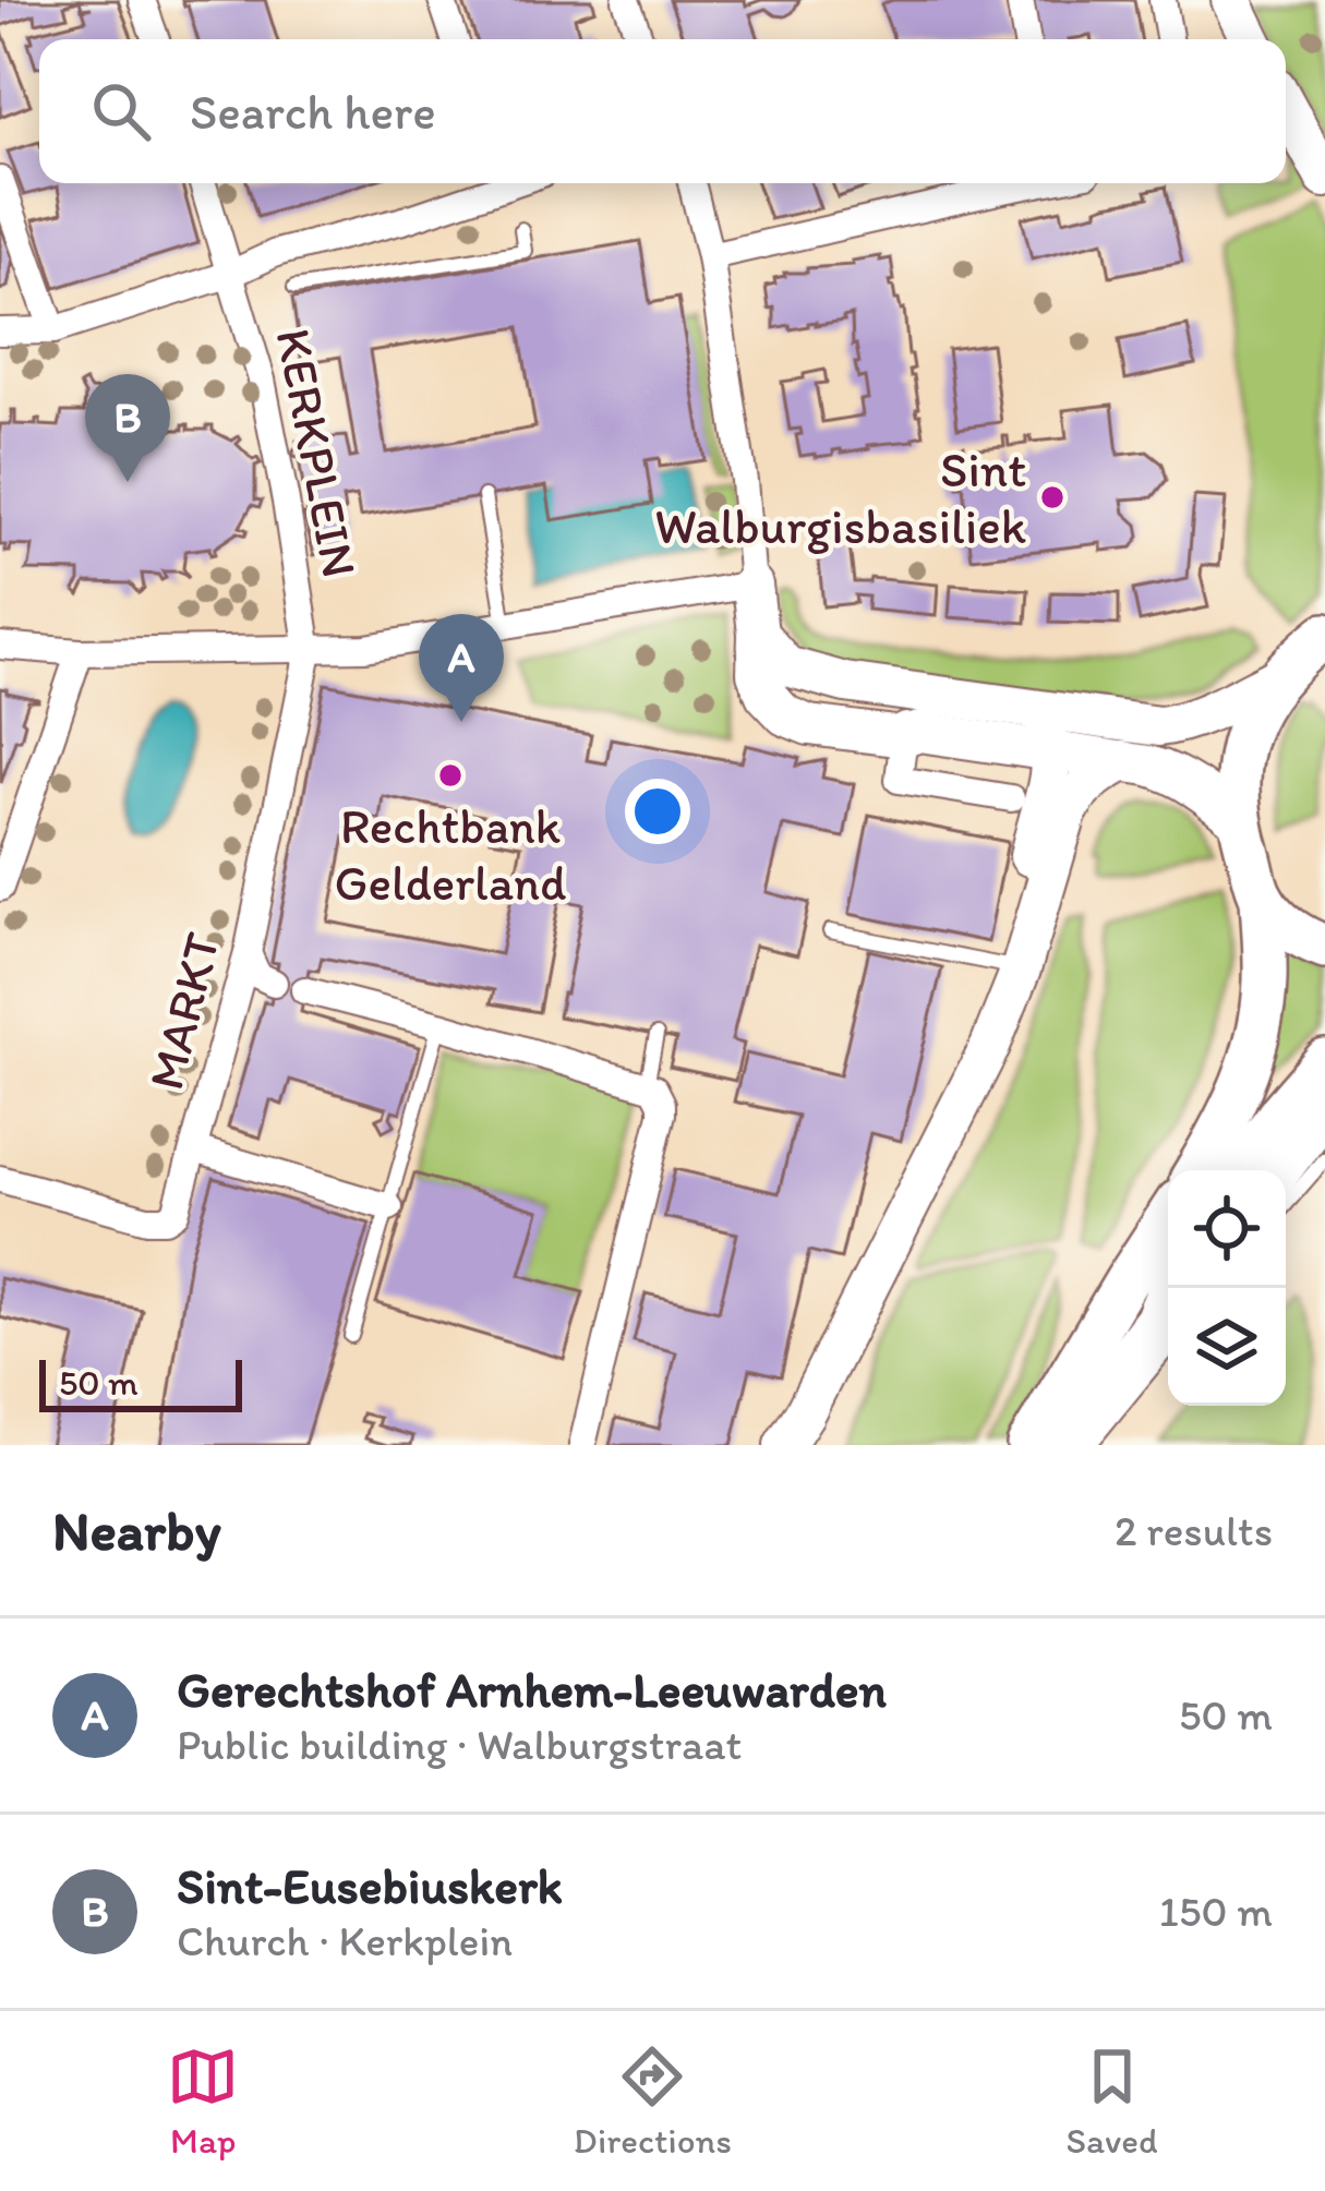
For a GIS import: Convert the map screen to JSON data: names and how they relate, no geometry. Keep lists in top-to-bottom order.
{
  "streets": {
    "street": ["KERKPLEIN", "MARKT"]
  },
  "crossings": [
    ["KERKPLEIN", "MARKT"]
  ],
  "places": ["Sint Walburgisbasiliek", "Rechtbank Gelderland"],
  "scale_bar": "50 m",
  "page": {
    "search": "Search here",
    "pins": ["B", "A"],
    "scale": "50 m",
    "heading": ["Nearby", "2 results"],
    "list": [
      {
        "mark": "A",
        "name": "Gerechtshof Arnhem-Leeuwarden",
        "note": "Public building · Walburgstraat",
        "value": "50 m"
      },
      {
        "mark": "B",
        "name": "Sint-Eusebiuskerk",
        "note": "Church · Kerkplein",
        "value": "150 m"
      }
    ],
    "nav": ["Map", "Directions", "Saved"]
  }
}
